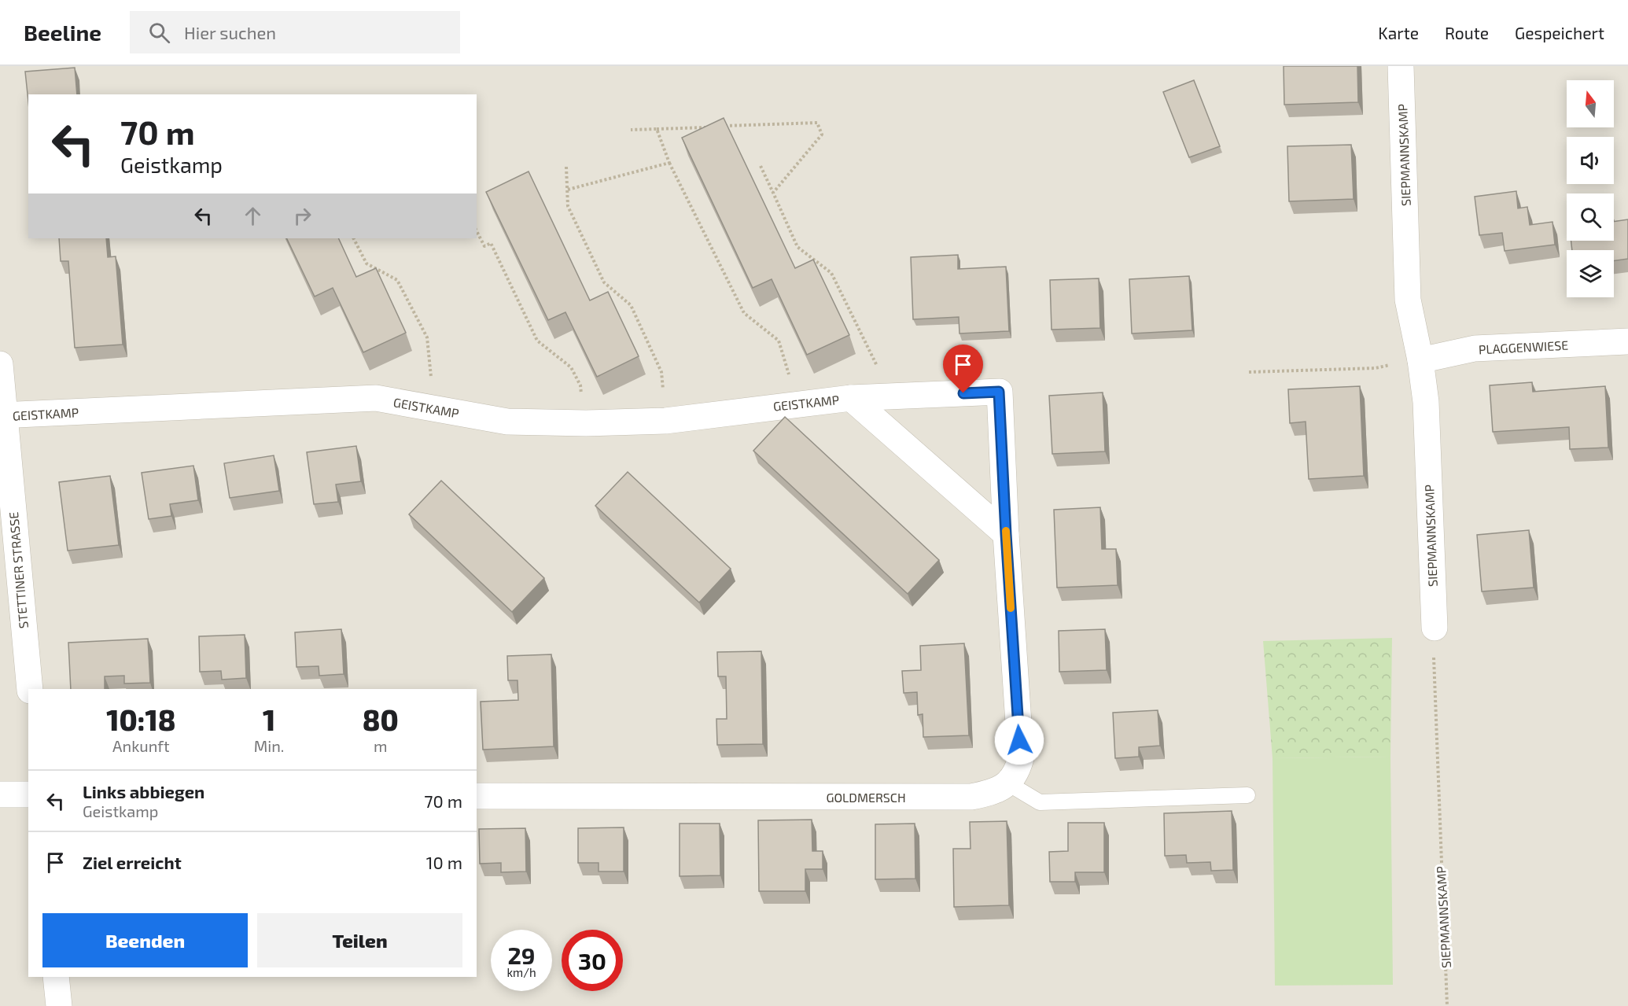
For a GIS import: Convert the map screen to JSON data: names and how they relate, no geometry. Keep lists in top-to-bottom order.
{
  "streets": {
    "street": [
      "SIEPMANNSKAMP",
      "PLAGGENWIESE",
      "GEISTKAMP",
      "STETTINER STRASSE",
      "GOLDMERSCH"
    ]
  },
  "crossings": [
    ["SIEPMANNSKAMP", "PLAGGENWIESE"],
    ["GEISTKAMP", "STETTINER STRASSE"],
    ["GEISTKAMP", "GOLDMERSCH"]
  ],
  "north": "top",
  "page": {
    "header": "Beeline",
    "search": "Hier suchen",
    "nav": ["Karte", "Route", "Gespeichert"],
    "turn": ["70 m", "Geistkamp"],
    "eta": [
      "10:18",
      "Ankunft",
      "1",
      "Min.",
      "80",
      "m"
    ],
    "list": [
      {
        "name": "Links abbiegen",
        "note": "Geistkamp",
        "value": "70 m"
      },
      {
        "name": "Ziel erreicht",
        "value": "10 m"
      }
    ],
    "buttons": ["Beenden", "Teilen"],
    "speed": "29 km/h",
    "limit": "30"
  }
}
